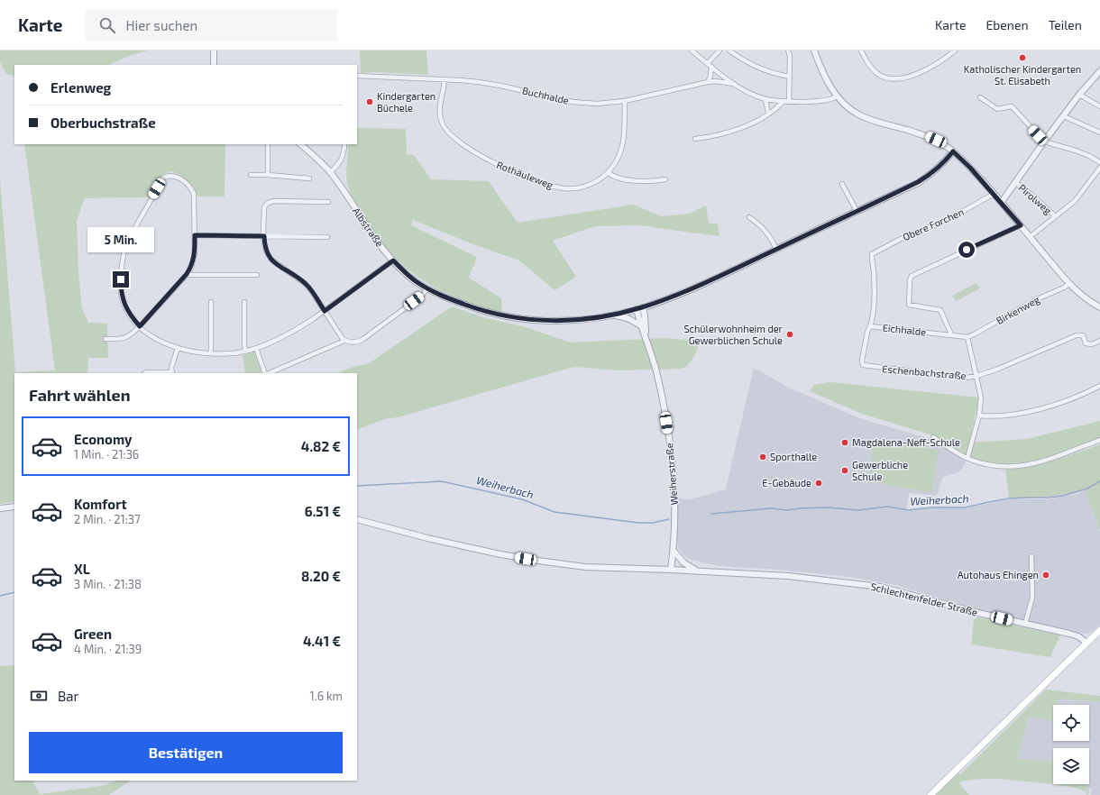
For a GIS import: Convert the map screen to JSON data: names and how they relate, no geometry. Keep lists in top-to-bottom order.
{
  "streets": {
    "street": [
      "Buchhalde",
      "Rothäuleweg",
      "Pirolweg",
      "Obere Forchen",
      "Albstraße",
      "Birkenweg",
      "Eichhalde",
      "Eschenbachstraße",
      "Weiherstraße",
      "Schlechtenfelder Straße"
    ]
  },
  "crossings": [
    ["Buchhalde", "Rothäuleweg"],
    ["Obere Forchen", "Eichhalde"],
    ["Albstraße", "Weiherstraße"],
    ["Birkenweg", "Eichhalde"],
    ["Eichhalde", "Eschenbachstraße"],
    ["Weiherstraße", "Schlechtenfelder Straße"]
  ],
  "water": ["Weiherbach"],
  "places": [
    "Katholischer Kindergarten St. Elisabeth",
    "Kindergarten Büchele",
    "Schülerwohnheim der Gewerblichen Schule",
    "Magdalena-Neff-Schule",
    "Sporthalle",
    "Gewerbliche Schule",
    "E-Gebäude",
    "Autohaus Ehingen"
  ],
  "page": {
    "header": "Karte",
    "search": "Hier suchen",
    "nav": ["Karte", "Ebenen", "Teilen"],
    "banner": ["Erlenweg", "Oberbuchstraße"],
    "bubble": "5 Min.",
    "heading": "Fahrt wählen",
    "list": [
      {
        "name": "Economy",
        "note": "1 Min. · 21:36",
        "value": "4.82 €"
      },
      {
        "name": "Komfort",
        "note": "2 Min. · 21:37",
        "value": "6.51 €"
      },
      {
        "name": "XL",
        "note": "3 Min. · 21:38",
        "value": "8.20 €"
      },
      {
        "name": "Green",
        "note": "4 Min. · 21:39",
        "value": "4.41 €"
      }
    ],
    "pay": ["Bar", "1.6 km"],
    "buttons": "Bestätigen"
  }
}
